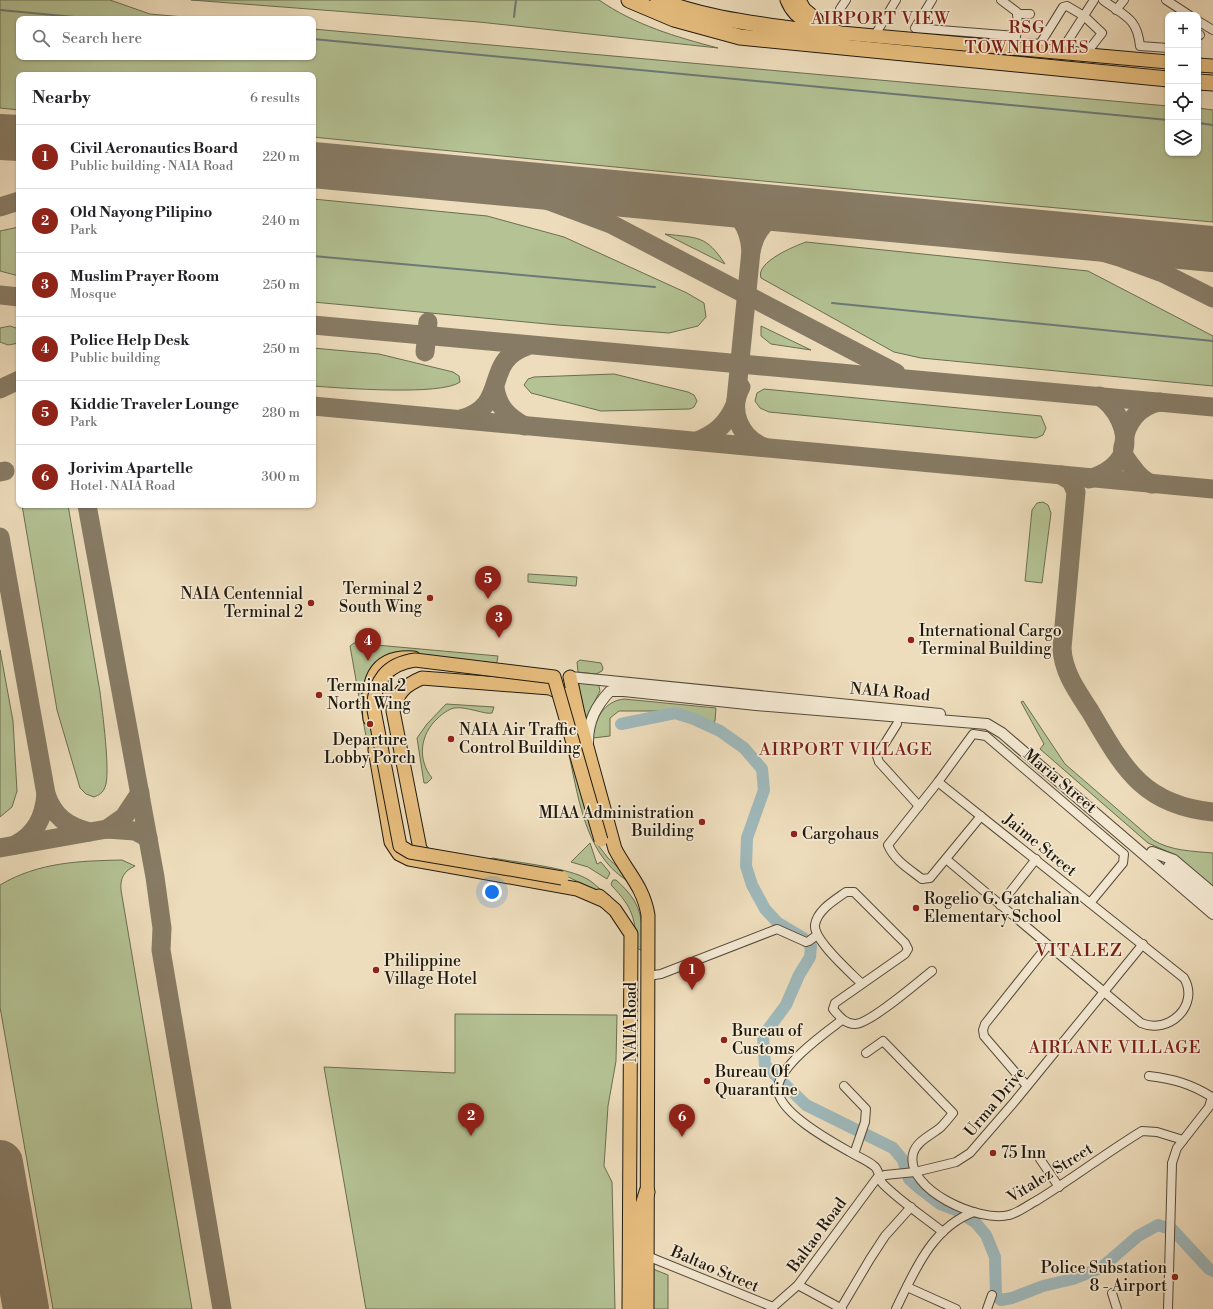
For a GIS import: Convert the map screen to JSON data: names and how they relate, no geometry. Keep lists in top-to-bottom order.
{
  "streets": {
    "main road": ["NAIA Road"],
    "street": [
      "Maria Street",
      "Jaime Street",
      "Urma Drive",
      "Vitalez Street",
      "Baltao Road",
      "Baltao Street"
    ]
  },
  "crossings": [
    ["NAIA Road", "Baltao Street"],
    ["Maria Street", "Jaime Street"],
    ["Jaime Street", "Urma Drive"],
    ["Urma Drive", "Vitalez Street"],
    ["Urma Drive", "Baltao Road"],
    ["Baltao Road", "Baltao Street"]
  ],
  "districts": [
    "AIRPORT VIEW",
    "RSG TOWNHOMES",
    "AIRPORT VILLAGE",
    "VITALEZ",
    "AIRLANE VILLAGE"
  ],
  "places": [
    "Terminal 2 South Wing",
    "NAIA Centennial Terminal 2",
    "International Cargo Terminal Building",
    "Terminal 2 North Wing",
    "Departure Lobby Porch",
    "NAIA Air Traffic Control Building",
    "MIAA Administration Building",
    "Cargohaus",
    "Rogelio G. Gatchalian Elementary School",
    "Philippine Village Hotel",
    "Bureau of Customs",
    "Bureau Of Quarantine",
    "75 Inn",
    "Police Substation 8 - Airport"
  ],
  "page": {
    "map_buttons": ["+", "−"],
    "search": "Search here",
    "heading": ["Nearby", "6 results"],
    "list": [
      {
        "mark": "1",
        "name": "Civil Aeronautics Board",
        "note": "Public building · NAIA Road",
        "value": "220 m"
      },
      {
        "mark": "2",
        "name": "Old Nayong Pilipino",
        "note": "Park",
        "value": "240 m"
      },
      {
        "mark": "3",
        "name": "Muslim Prayer Room",
        "note": "Mosque",
        "value": "250 m"
      },
      {
        "mark": "4",
        "name": "Police Help Desk",
        "note": "Public building",
        "value": "250 m"
      },
      {
        "mark": "5",
        "name": "Kiddie Traveler Lounge",
        "note": "Park",
        "value": "280 m"
      },
      {
        "mark": "6",
        "name": "Jorivim Apartelle",
        "note": "Hotel · NAIA Road",
        "value": "300 m"
      }
    ],
    "pins": [
      "5",
      "3",
      "4",
      "1",
      "2",
      "6"
    ]
  }
}
